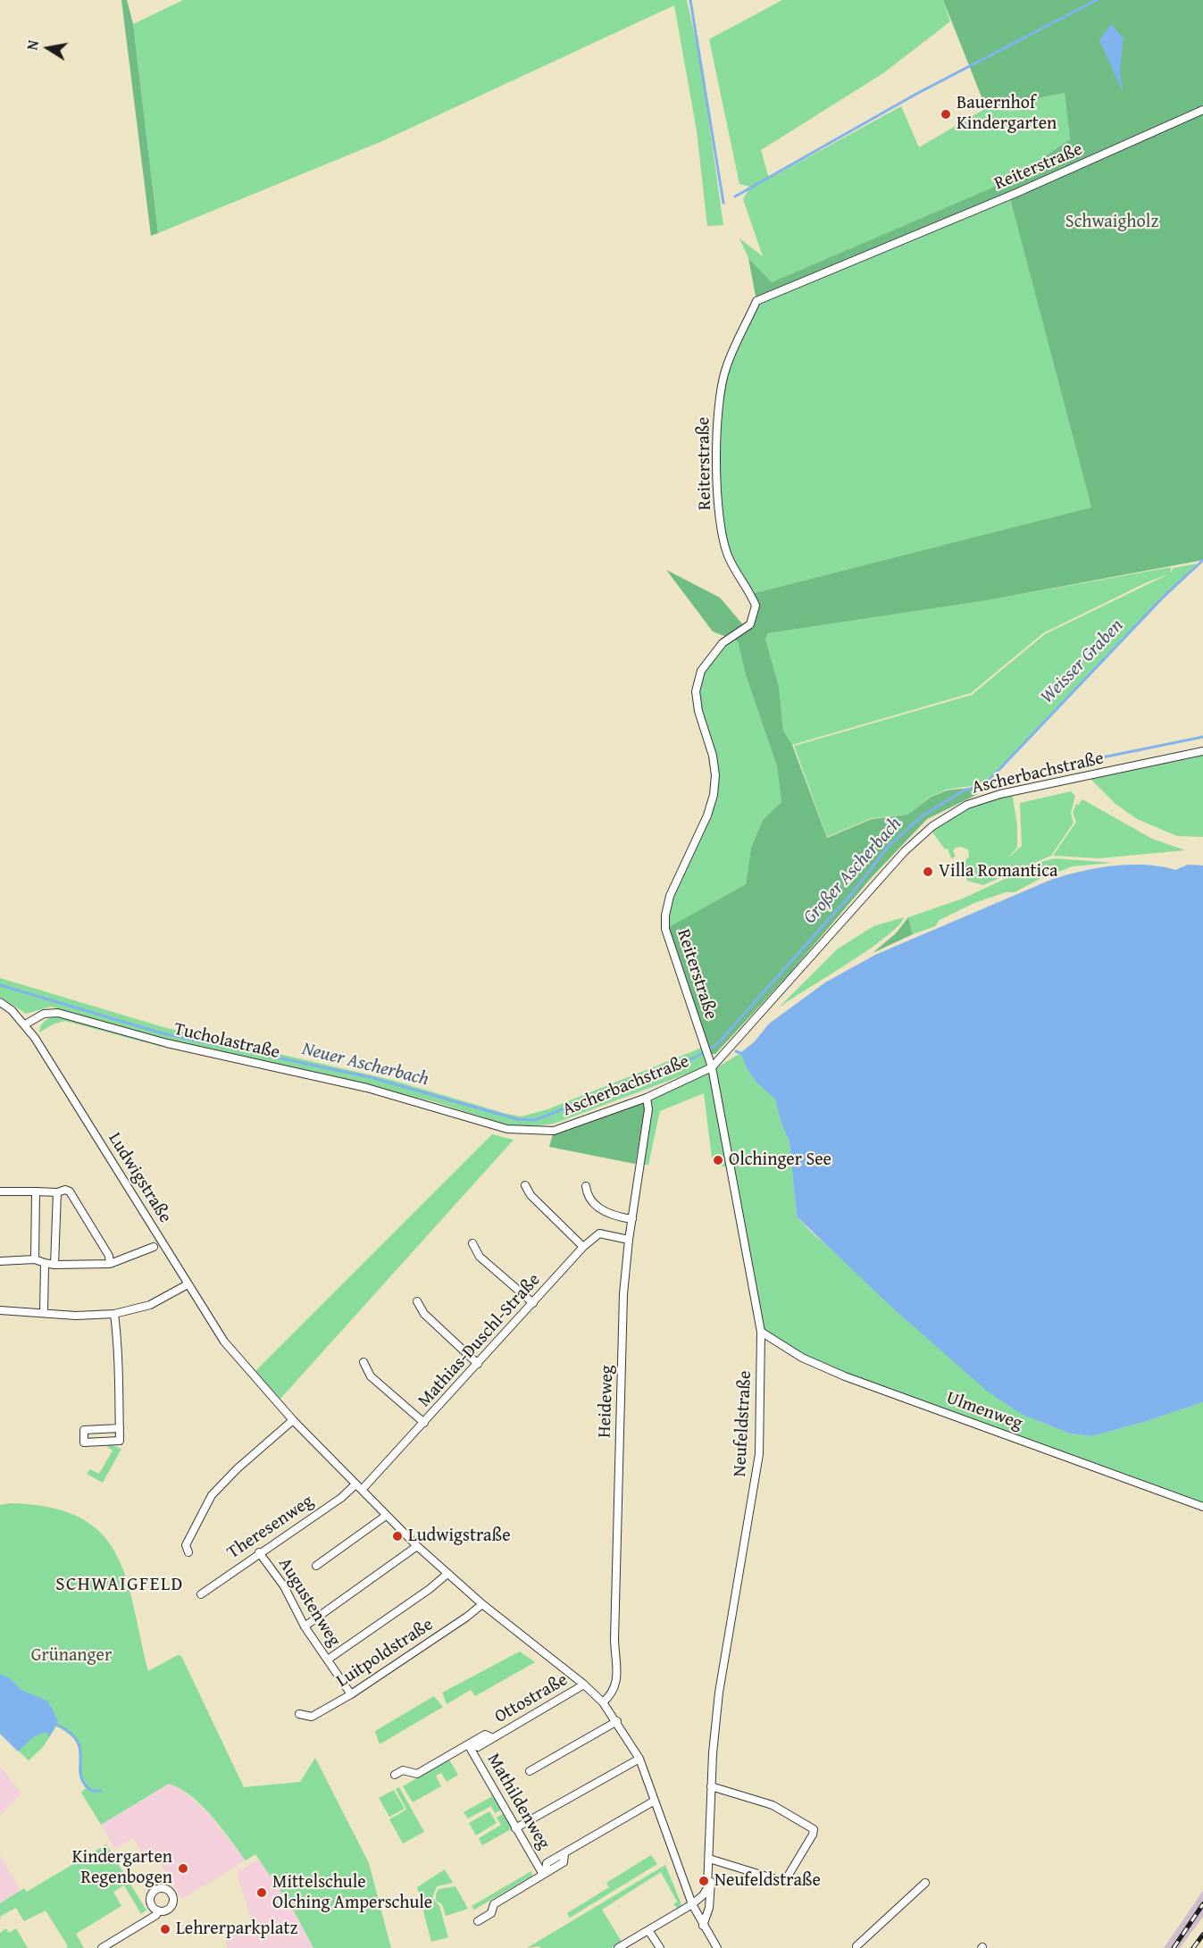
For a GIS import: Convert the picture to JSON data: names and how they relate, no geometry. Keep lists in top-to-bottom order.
{
  "streets": {
    "street": [
      "Reiterstraße",
      "Ascherbachstraße",
      "Tucholastraße",
      "Ludwigstraße",
      "Mathias-Duschl-Straße",
      "Heideweg",
      "Ulmenweg",
      "Neufeldstraße",
      "Theresenweg",
      "Augustenweg",
      "Luitpoldstraße",
      "Ottostraße",
      "Mathildenweg"
    ]
  },
  "crossings": [
    ["Reiterstraße", "Ascherbachstraße"],
    ["Reiterstraße", "Neufeldstraße"],
    ["Ascherbachstraße", "Tucholastraße"],
    ["Ascherbachstraße", "Heideweg"],
    ["Ascherbachstraße", "Neufeldstraße"],
    ["Tucholastraße", "Ludwigstraße"],
    ["Ludwigstraße", "Mathias-Duschl-Straße"],
    ["Ludwigstraße", "Heideweg"],
    ["Ludwigstraße", "Neufeldstraße"],
    ["Ludwigstraße", "Theresenweg"],
    ["Ludwigstraße", "Luitpoldstraße"],
    ["Ludwigstraße", "Ottostraße"],
    ["Mathias-Duschl-Straße", "Heideweg"],
    ["Mathias-Duschl-Straße", "Theresenweg"],
    ["Ulmenweg", "Neufeldstraße"],
    ["Theresenweg", "Augustenweg"],
    ["Augustenweg", "Luitpoldstraße"],
    ["Ottostraße", "Mathildenweg"]
  ],
  "districts": ["SCHWAIGFELD"],
  "water": ["Weisser Graben", "Großer Ascherbach", "Neuer Ascherbach"],
  "parks": ["Schwaigholz", "Grünanger"],
  "places": [
    "Bauernhof Kindergarten",
    "Villa Romantica",
    "Olchinger See",
    "Ludwigstraße",
    "Kindergarten Regenbogen",
    "Neufeldstraße",
    "Mittelschule Olching Amperschule",
    "Lehrerparkplatz"
  ],
  "north": "left"
}
